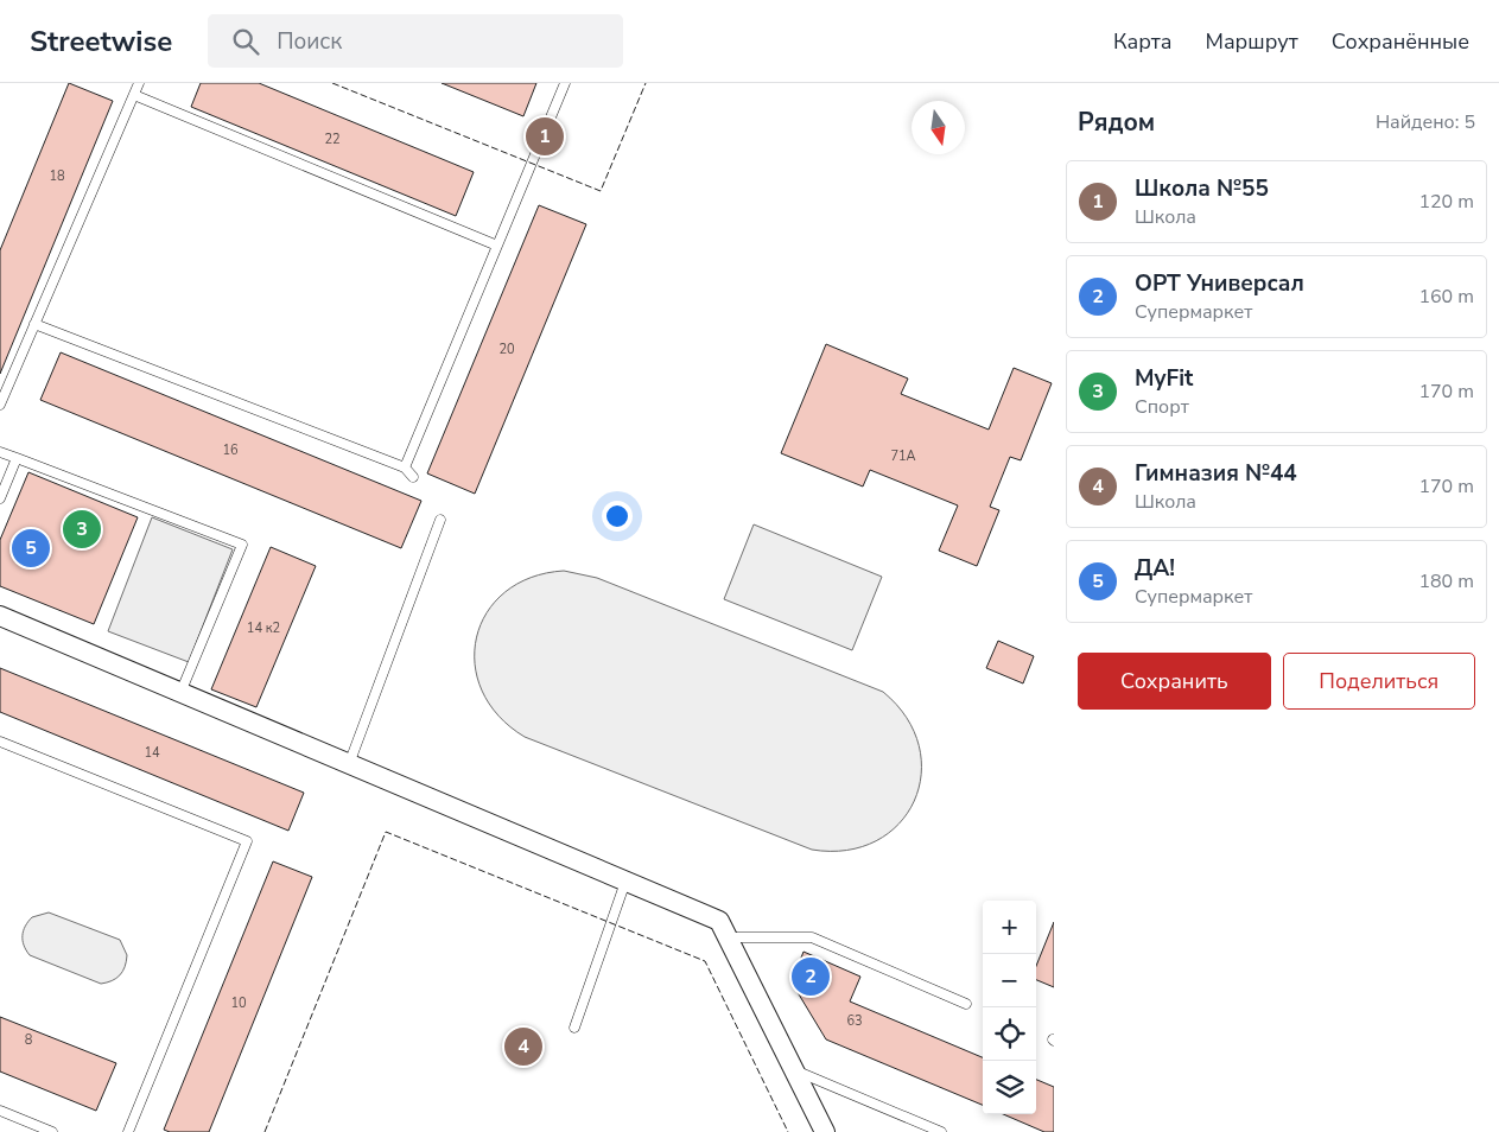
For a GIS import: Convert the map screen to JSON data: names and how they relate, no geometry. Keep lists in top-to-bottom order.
{
  "house_numbers": [
    "22",
    "18",
    "20",
    "16",
    "71А",
    "14 к2",
    "14",
    "10",
    "63",
    "8"
  ],
  "north": "bottom",
  "page": {
    "header": "Streetwise",
    "search": "Поиск",
    "nav": ["Карта", "Маршрут", "Сохранённые"],
    "heading": ["Рядом", "Найдено: 5"],
    "pins": [
      "1",
      "3",
      "5",
      "2",
      "4"
    ],
    "list": [
      {
        "mark": "1",
        "name": "Школа №55",
        "note": "Школа",
        "value": "120 m"
      },
      {
        "mark": "2",
        "name": "ОРТ Универсал",
        "note": "Супермаркет",
        "value": "160 m"
      },
      {
        "mark": "3",
        "name": "MyFit",
        "note": "Спорт",
        "value": "170 m"
      },
      {
        "mark": "4",
        "name": "Гимназия №44",
        "note": "Школа",
        "value": "170 m"
      },
      {
        "mark": "5",
        "name": "ДА!",
        "note": "Супермаркет",
        "value": "180 m"
      }
    ],
    "buttons": ["Сохранить", "Поделиться"],
    "map_buttons": ["+", "−"]
  }
}
